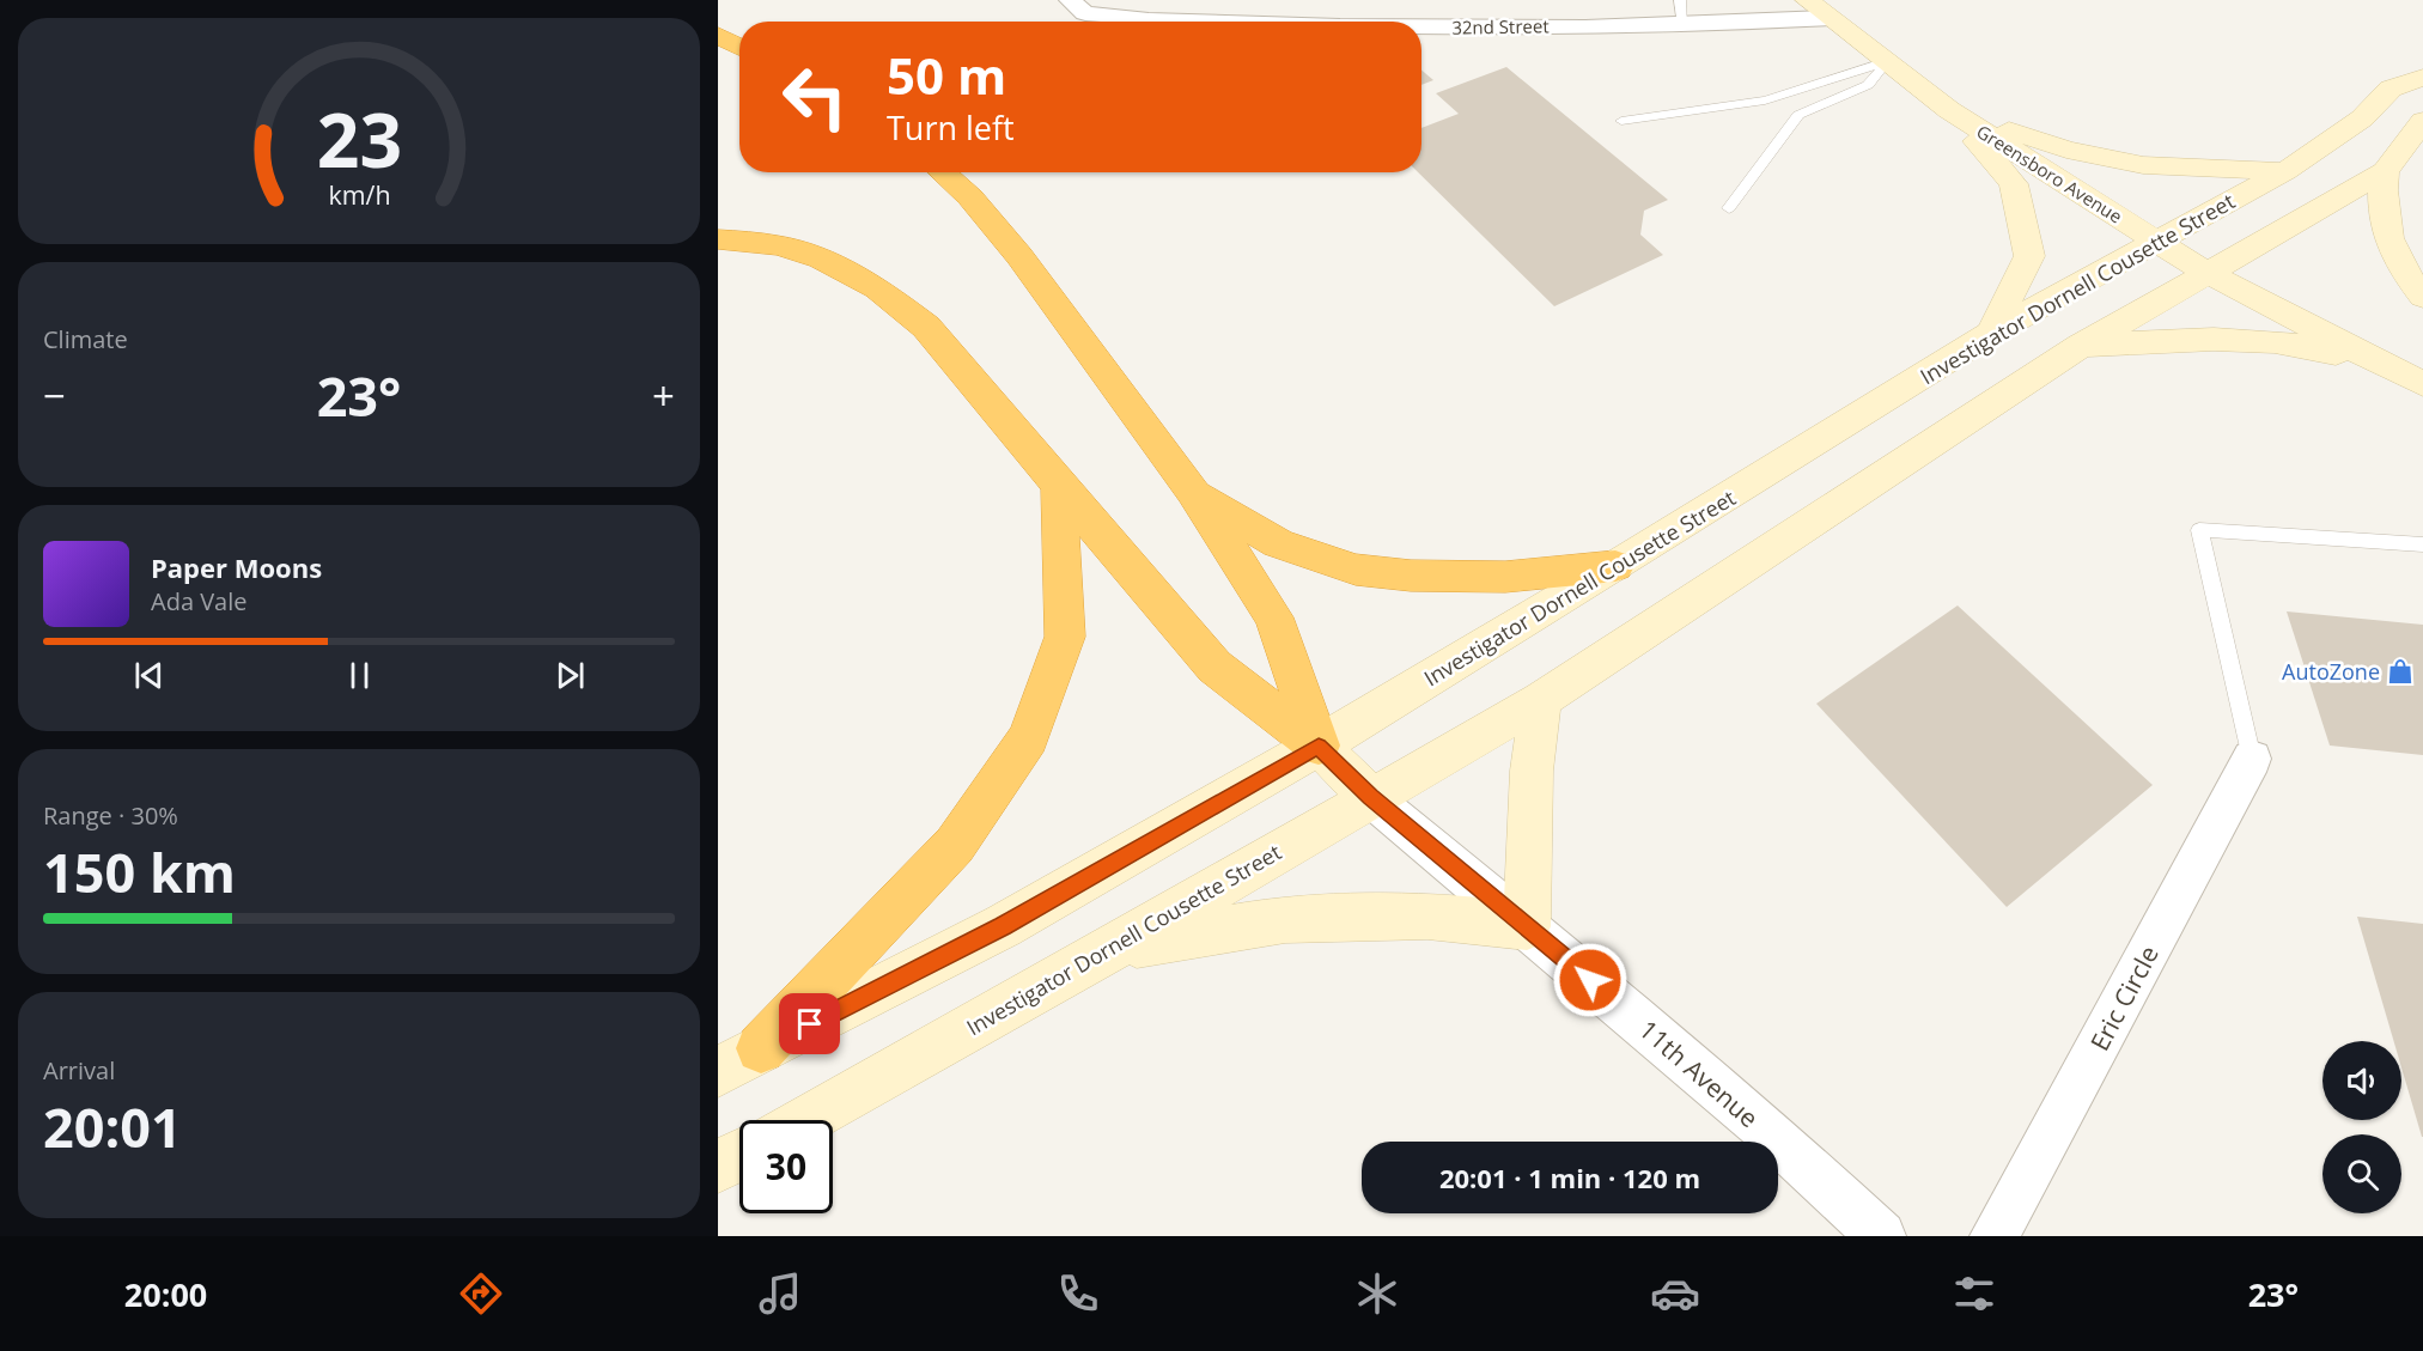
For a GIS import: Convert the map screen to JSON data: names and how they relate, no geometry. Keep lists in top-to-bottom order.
{
  "streets": {
    "main road": ["Greensboro Avenue", "Investigator Dornell Cousette Street", "11th Avenue"],
    "street": ["32nd Street", "Eric Circle"]
  },
  "crossings": [
    ["32nd Street", "Greensboro Avenue"],
    ["Greensboro Avenue", "Investigator Dornell Cousette Street"],
    ["Investigator Dornell Cousette Street", "11th Avenue"]
  ],
  "places": {
    "shop": ["AutoZone"]
  },
  "page": {
    "turn": ["50 m", "Turn left"],
    "tile": [
      "Climate",
      ["Range · 30%", "150 km"],
      ["Arrival", "20:01"]
    ],
    "heat": ["−", "23°", "+"],
    "song": ["Paper Moons", "Ada Vale"],
    "limit": "30",
    "trip": "20:01 · 1 min · 120 m",
    "tabs": ["20:00", "23°"],
    "gauge": ["23", "km/h"]
  }
}
